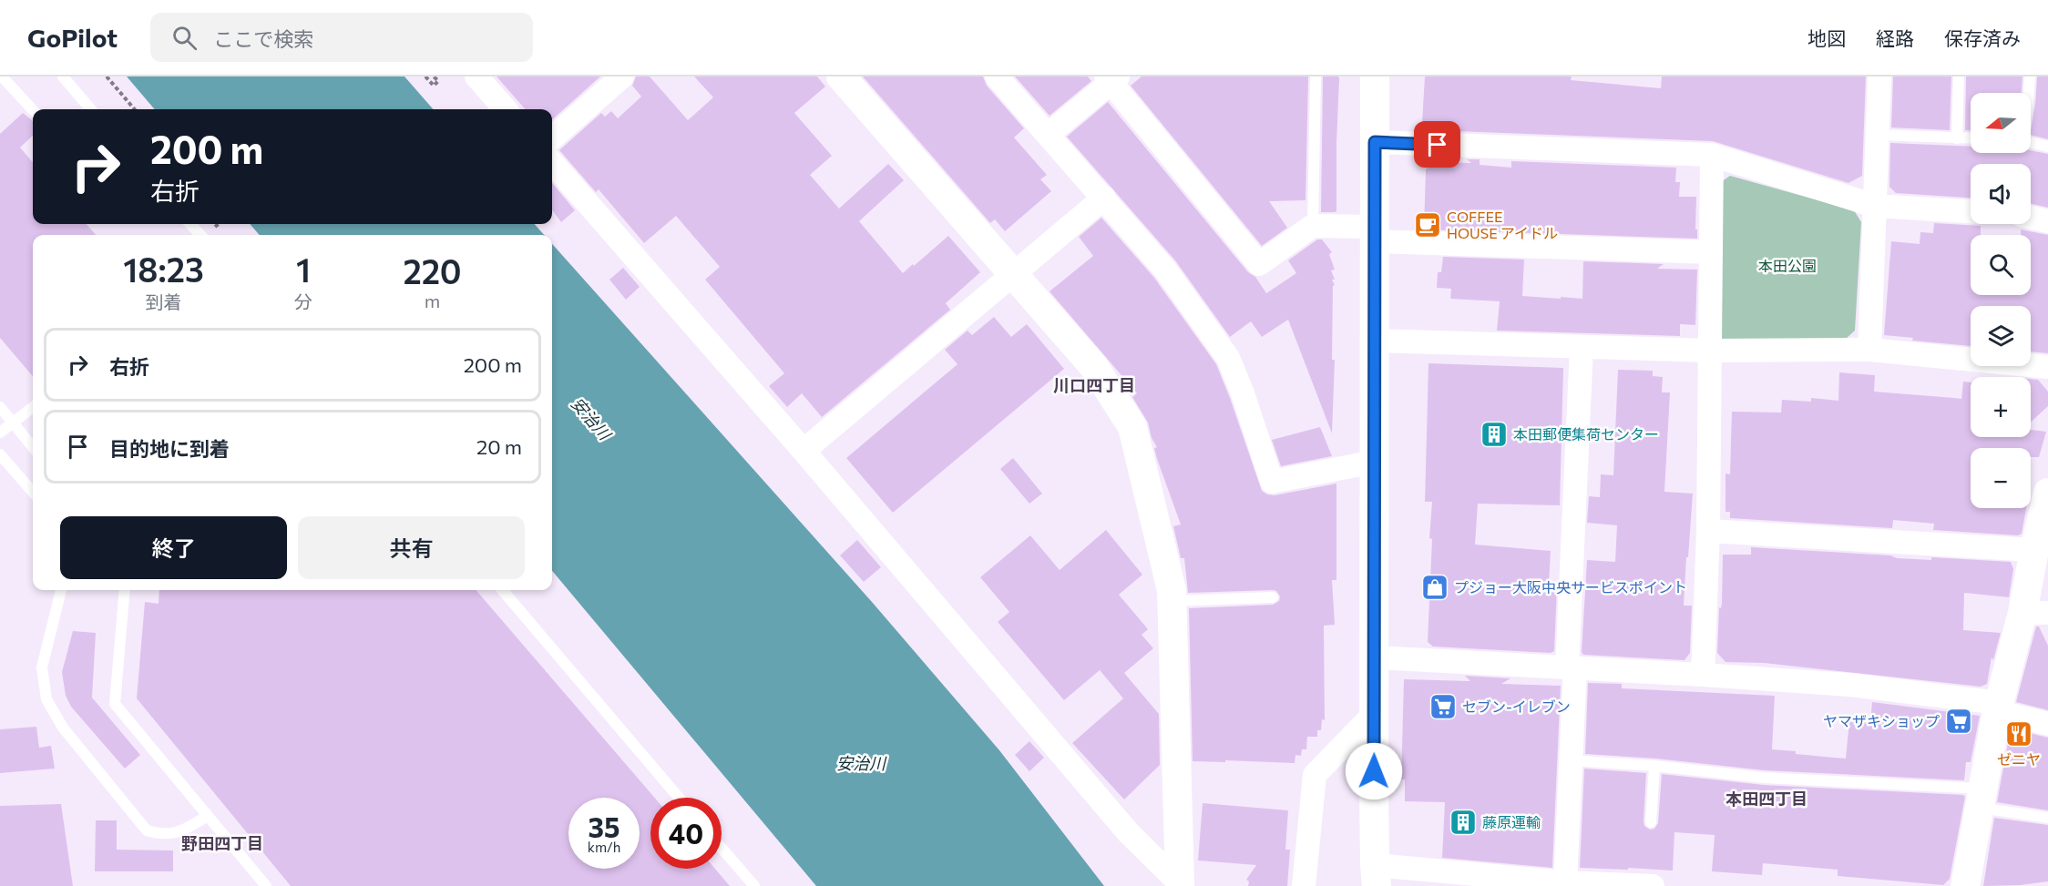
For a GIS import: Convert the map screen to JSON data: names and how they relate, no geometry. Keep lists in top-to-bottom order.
{
  "districts": ["川口四丁目", "本田四丁目", "野田四丁目"],
  "water": ["安治川"],
  "parks": ["本田公園"],
  "places": {
    "cafe": ["COFFEE HOUSE アイドル"],
    "building": ["本田郵便集荷センター", "藤原運輸"],
    "shop": ["プジョー大阪中央サービスポイント"],
    "supermarket": ["セブン-イレブン", "ヤマザキショップ"],
    "restaurant": ["ゼニヤ"]
  },
  "north": "left",
  "page": {
    "header": "GoPilot",
    "search": "ここで検索",
    "nav": ["地図", "経路", "保存済み"],
    "map_buttons": ["+", "−"],
    "turn": ["200 m", "右折"],
    "eta": [
      "18:23",
      "到着",
      "1",
      "分",
      "220",
      "m"
    ],
    "list": [
      {
        "name": "右折",
        "value": "200 m"
      },
      {
        "name": "目的地に到着",
        "value": "20 m"
      }
    ],
    "buttons": ["終了", "共有"],
    "speed": "35 km/h",
    "limit": "40"
  }
}
